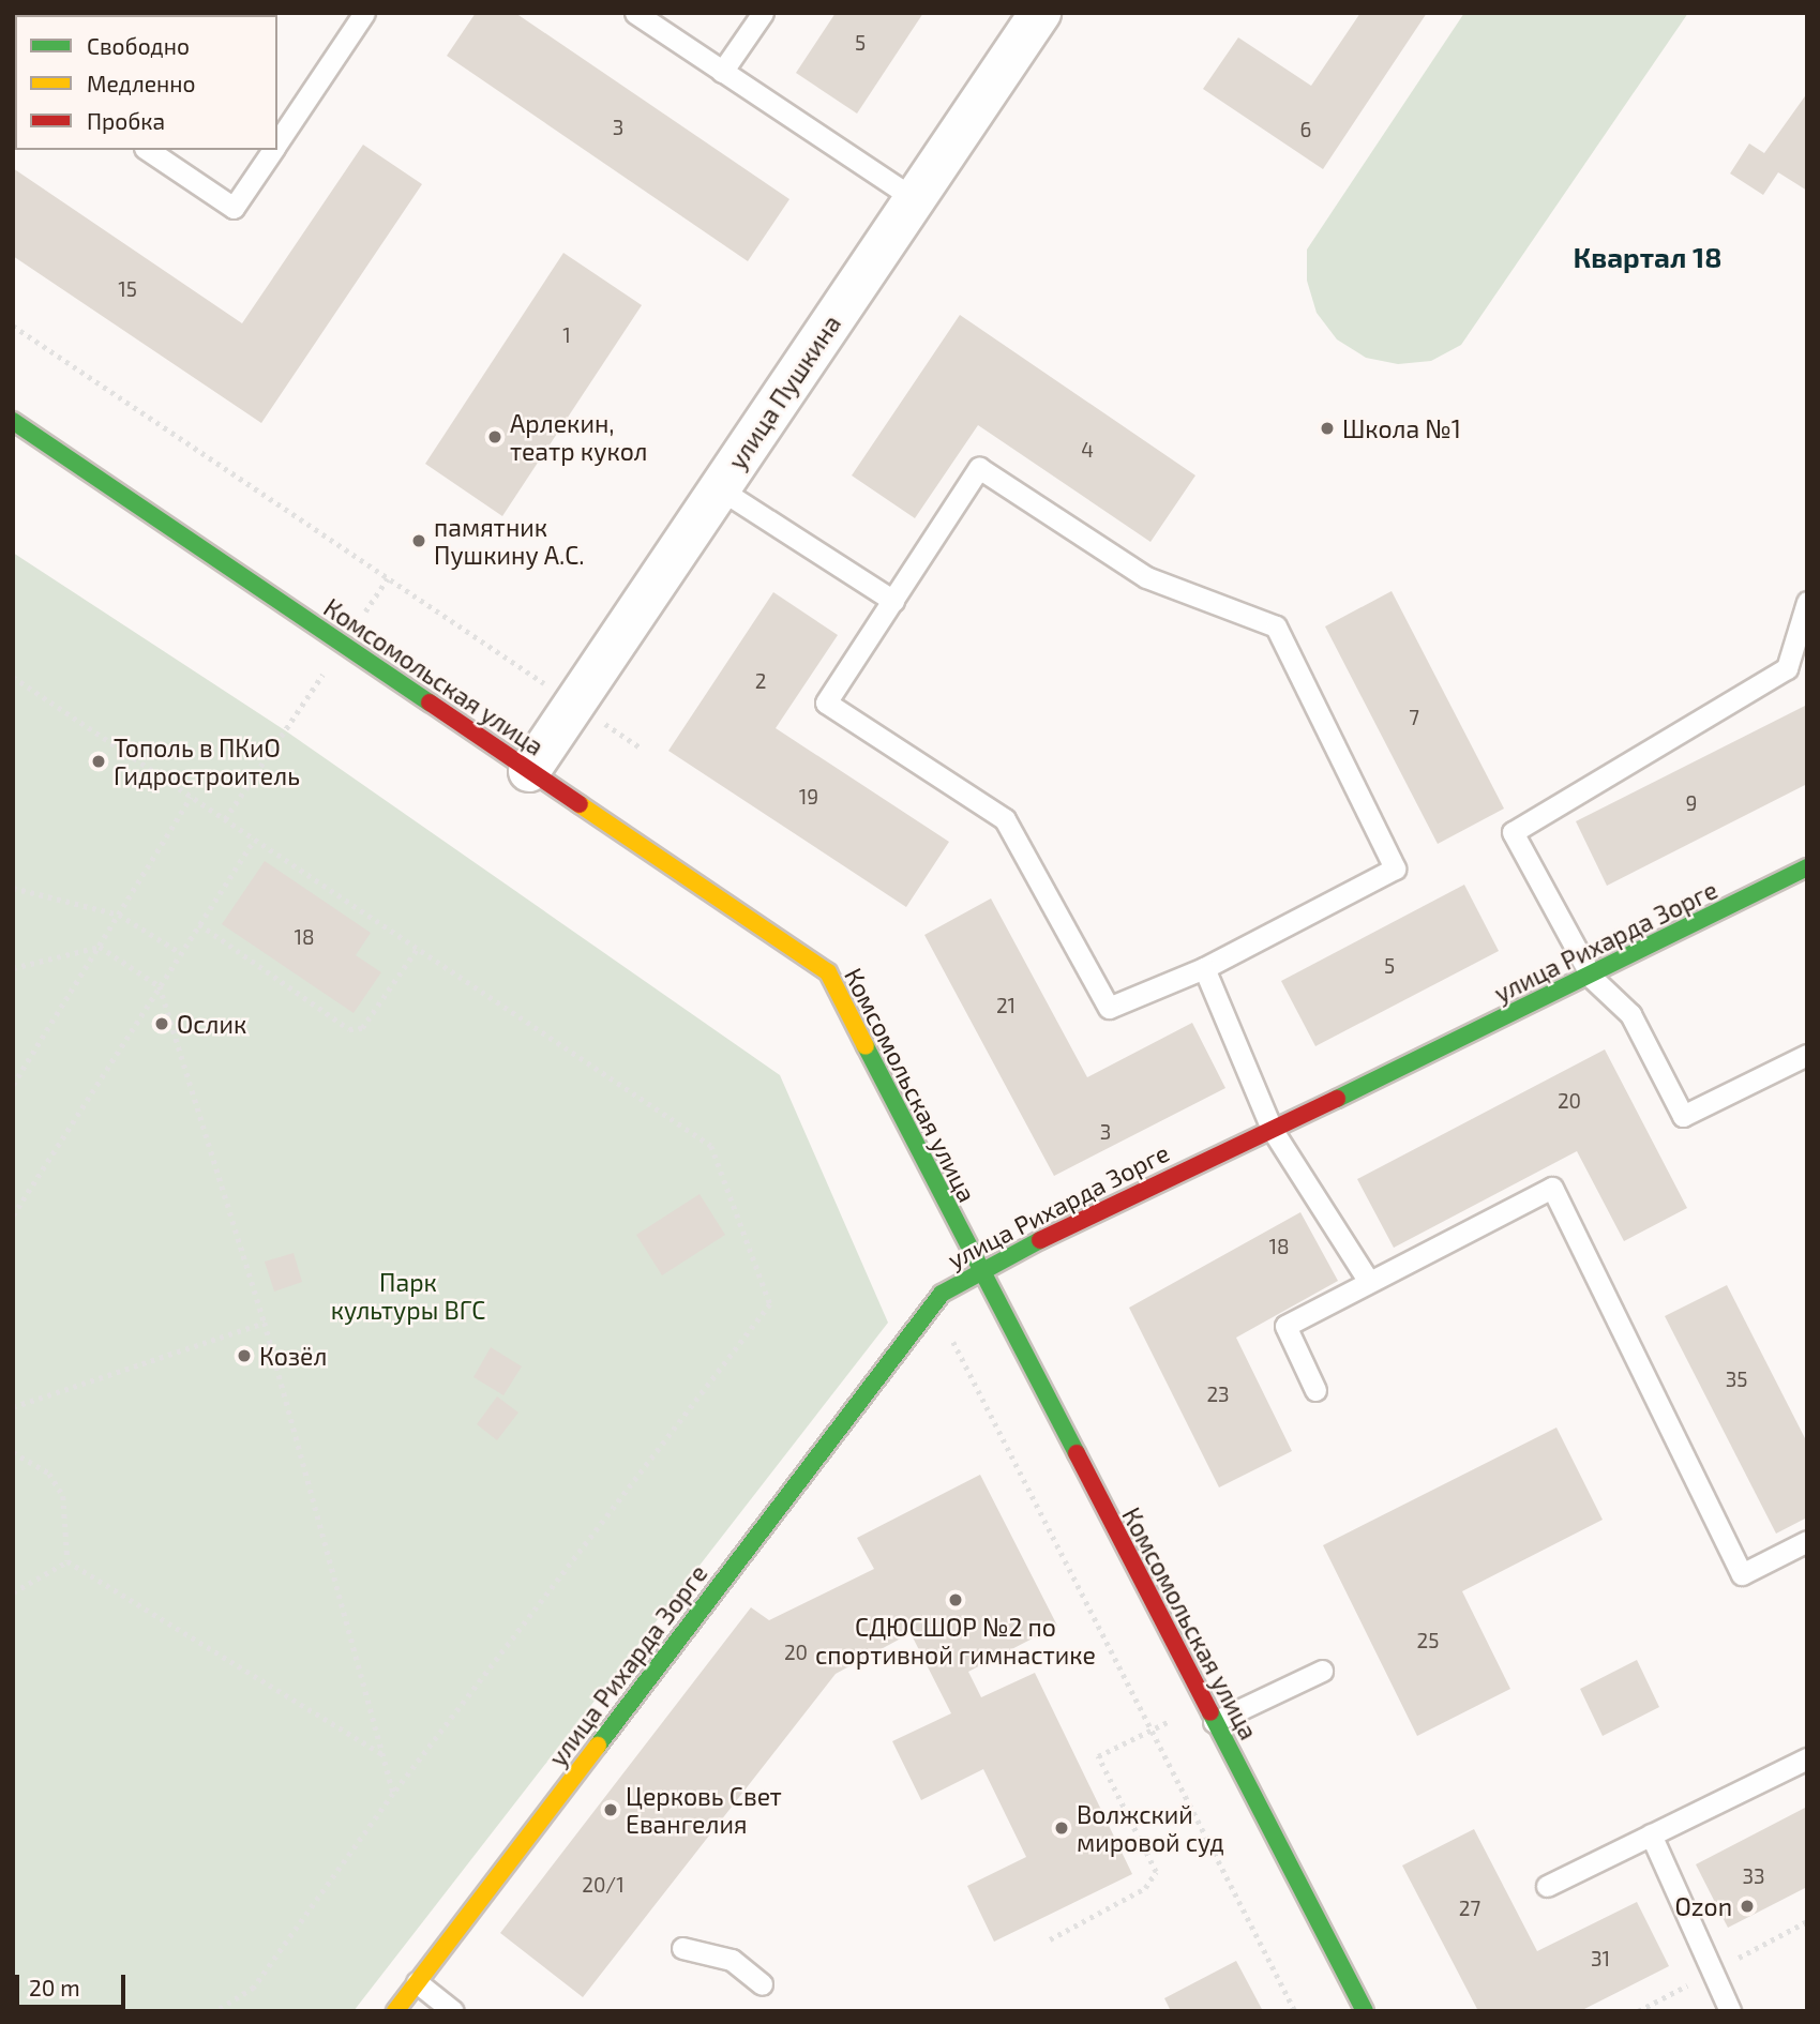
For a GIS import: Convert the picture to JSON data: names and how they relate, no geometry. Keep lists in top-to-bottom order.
{
  "streets": {
    "street": ["улица Пушкина", "Комсомольская улица", "улица Рихарда Зорге"]
  },
  "crossings": [
    ["улица Пушкина", "Комсомольская улица"],
    ["Комсомольская улица", "улица Рихарда Зорге"]
  ],
  "districts": ["Квартал 18"],
  "parks": ["Парк культуры ВГС"],
  "places": [
    "Школа №1",
    "Арлекин, театр кукол",
    "памятник Пушкину А.С.",
    "Тополь в ПКиО Гидростроитель",
    "Ослик",
    "Козёл",
    "СДЮСШОР №2 по спортивной гимнастике",
    "Церковь Свет Евангелия",
    "Волжский мировой суд",
    "Ozon"
  ],
  "house_numbers": [
    "5",
    "3",
    "6",
    "15",
    "1",
    "4",
    "2",
    "7",
    "19",
    "9",
    "18",
    "5",
    "21",
    "20",
    "3",
    "18",
    "35",
    "23",
    "25",
    "20",
    "33",
    "20/1",
    "27",
    "31"
  ],
  "legend": ["Свободно", "Медленно", "Пробка"],
  "scale_bar": "20 m"
}
